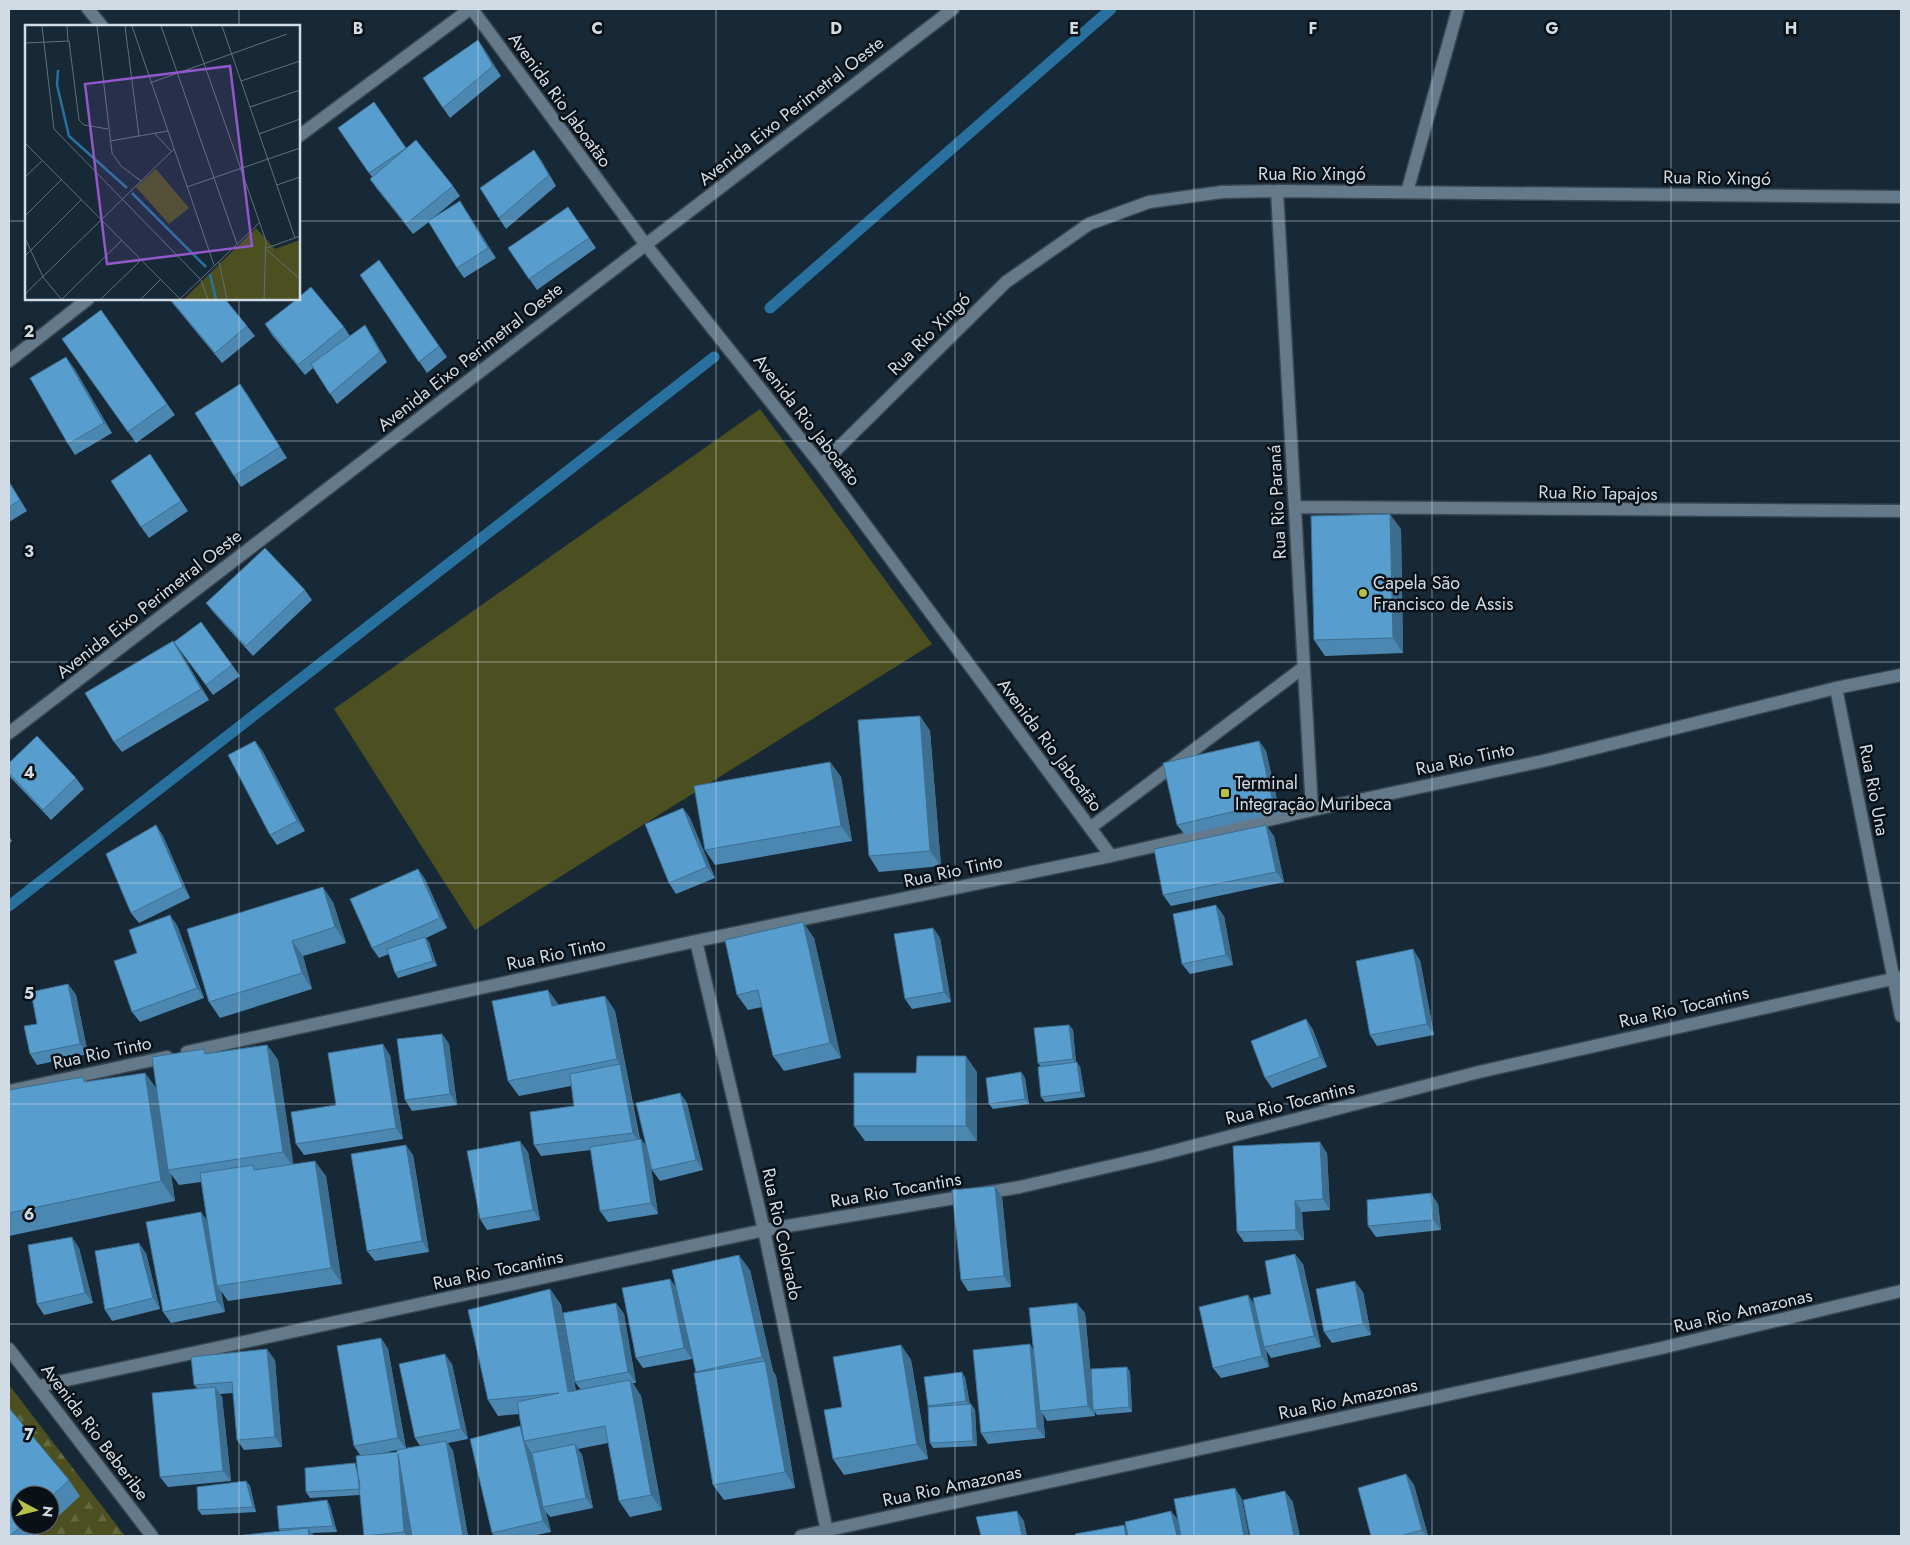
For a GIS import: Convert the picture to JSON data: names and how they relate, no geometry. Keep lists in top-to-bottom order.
{
  "streets": {
    "street": [
      "Avenida Rio Jaboatão",
      "Avenida Eixo Perimetral Oeste",
      "Rua Rio Xingó",
      "Rua Rio Tapajos",
      "Rua Rio Paraná",
      "Rua Rio Tinto",
      "Rua Rio Una",
      "Rua Rio Tocantins",
      "Rua Rio Colorado",
      "Rua Rio Amazonas",
      "Avenida Rio Beberibe"
    ]
  },
  "crossings": [
    ["Avenida Rio Jaboatão", "Avenida Eixo Perimetral Oeste"],
    ["Avenida Rio Jaboatão", "Rua Rio Xingó"],
    ["Avenida Rio Jaboatão", "Rua Rio Tinto"],
    ["Rua Rio Xingó", "Rua Rio Paraná"],
    ["Rua Rio Tapajos", "Rua Rio Paraná"],
    ["Rua Rio Paraná", "Rua Rio Tinto"],
    ["Rua Rio Tinto", "Rua Rio Una"],
    ["Rua Rio Tinto", "Rua Rio Colorado"],
    ["Rua Rio Una", "Rua Rio Tocantins"],
    ["Rua Rio Tocantins", "Rua Rio Colorado"],
    ["Rua Rio Tocantins", "Avenida Rio Beberibe"],
    ["Rua Rio Colorado", "Rua Rio Amazonas"]
  ],
  "places": {
    "other": ["Capela São Francisco de Assis"],
    "transit": ["Terminal Integração Muribeca"]
  },
  "north": "right",
  "grid": {
    "columns": [
      "B",
      "C",
      "D",
      "E",
      "F",
      "G",
      "H"
    ],
    "rows": [
      "2",
      "3",
      "4",
      "5",
      "6",
      "7"
    ]
  }
}
